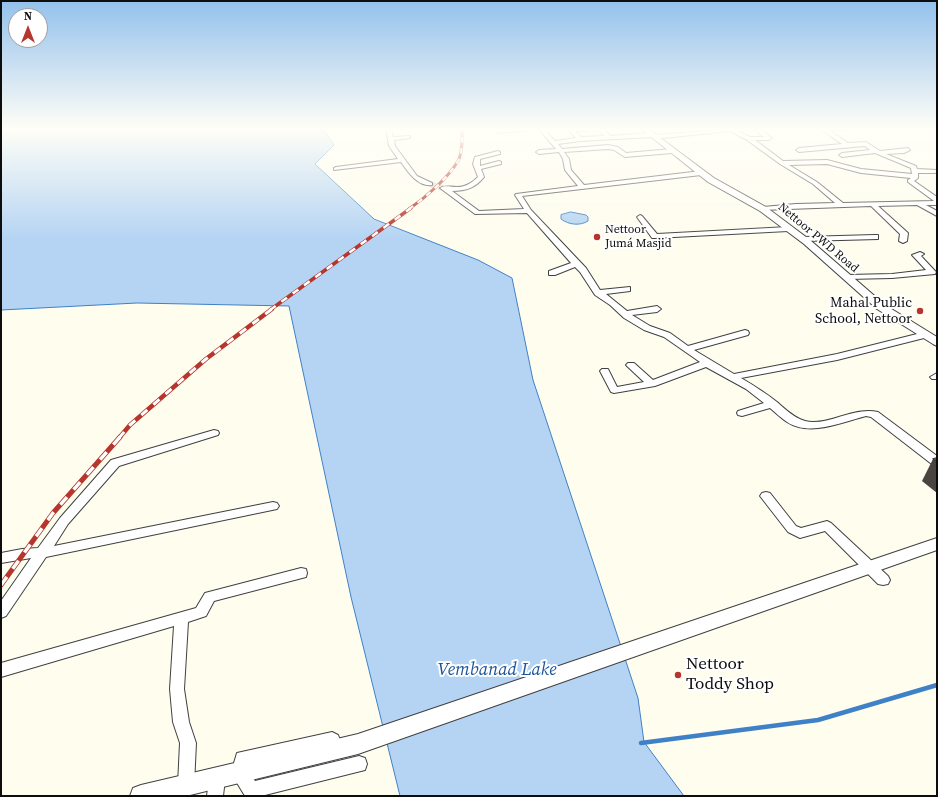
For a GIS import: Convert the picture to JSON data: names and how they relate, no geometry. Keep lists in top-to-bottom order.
{
  "streets": {
    "street": ["Nettoor PWD Road"]
  },
  "water": ["Vembanad Lake"],
  "places": ["Nettoor Jumá Masjid", "Mahal Public School, Nettoor", "Nettoor Toddy Shop"],
  "north": "top"
}
